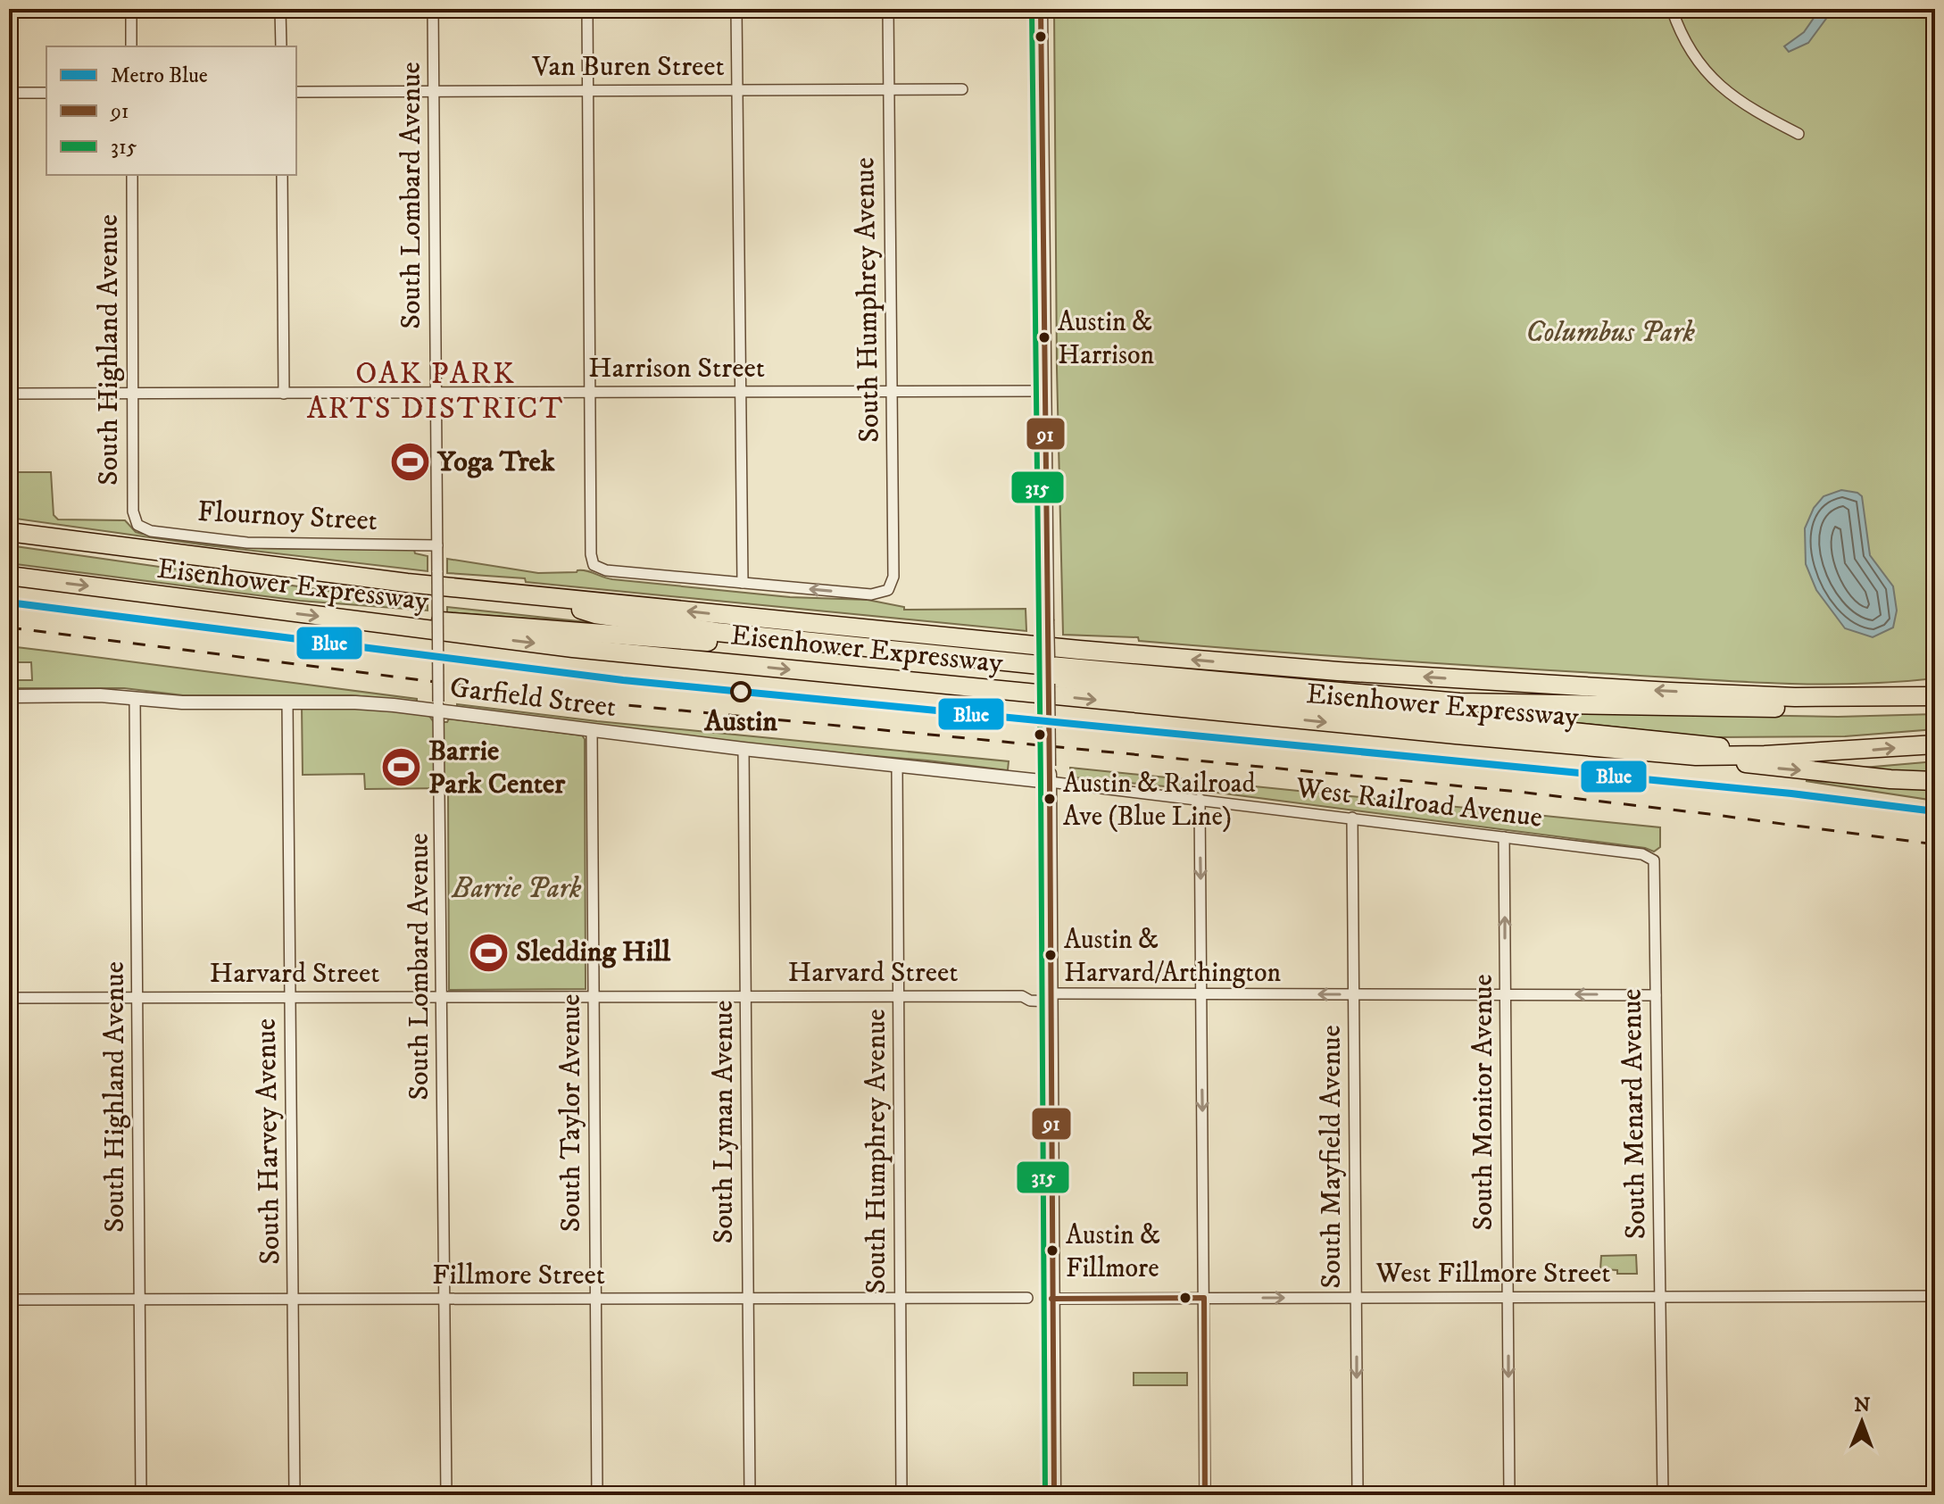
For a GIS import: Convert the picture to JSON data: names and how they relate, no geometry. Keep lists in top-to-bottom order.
{
  "streets": {
    "highway": ["Eisenhower Expressway"],
    "street": [
      "Van Buren Street",
      "South Lombard Avenue",
      "South Humphrey Avenue",
      "South Highland Avenue",
      "Harrison Street",
      "Flournoy Street",
      "Garfield Street",
      "West Railroad Avenue",
      "Harvard Street",
      "South Monitor Avenue",
      "South Taylor Avenue",
      "South Menard Avenue",
      "South Lyman Avenue",
      "South Harvey Avenue",
      "South Mayfield Avenue",
      "West Fillmore Street",
      "Fillmore Street"
    ]
  },
  "crossings": [
    ["Van Buren Street", "South Lombard Avenue"],
    ["Van Buren Street", "South Humphrey Avenue"],
    ["South Lombard Avenue", "Harrison Street"],
    ["South Lombard Avenue", "Flournoy Street"],
    ["South Lombard Avenue", "Garfield Street"],
    ["South Lombard Avenue", "Harvard Street"],
    ["South Lombard Avenue", "Fillmore Street"],
    ["South Humphrey Avenue", "Harrison Street"],
    ["South Humphrey Avenue", "Garfield Street"],
    ["South Humphrey Avenue", "Harvard Street"],
    ["South Humphrey Avenue", "Fillmore Street"],
    ["South Highland Avenue", "Harrison Street"],
    ["South Highland Avenue", "Flournoy Street"],
    ["South Highland Avenue", "Garfield Street"],
    ["South Highland Avenue", "Harvard Street"],
    ["South Highland Avenue", "Fillmore Street"],
    ["Garfield Street", "West Railroad Avenue"],
    ["Garfield Street", "South Taylor Avenue"],
    ["Garfield Street", "South Lyman Avenue"],
    ["Garfield Street", "South Harvey Avenue"],
    ["West Railroad Avenue", "South Monitor Avenue"],
    ["West Railroad Avenue", "South Menard Avenue"],
    ["West Railroad Avenue", "South Mayfield Avenue"],
    ["Harvard Street", "South Monitor Avenue"],
    ["Harvard Street", "South Taylor Avenue"],
    ["Harvard Street", "South Menard Avenue"],
    ["Harvard Street", "South Lyman Avenue"],
    ["Harvard Street", "South Harvey Avenue"],
    ["Harvard Street", "South Mayfield Avenue"],
    ["South Monitor Avenue", "West Fillmore Street"],
    ["South Taylor Avenue", "Fillmore Street"],
    ["South Menard Avenue", "West Fillmore Street"],
    ["South Lyman Avenue", "Fillmore Street"],
    ["South Harvey Avenue", "Fillmore Street"],
    ["South Mayfield Avenue", "West Fillmore Street"]
  ],
  "districts": ["OAK PARK ARTS DISTRICT"],
  "parks": ["Columbus Park", "Barrie Park"],
  "places": {
    "other": [
      "Austin & Harrison",
      "Austin",
      "Austin & Railroad Ave (Blue Line)",
      "Austin & Harvard/Arthington",
      "Austin & Fillmore"
    ],
    "sports": ["Yoga Trek", "Barrie Park Center", "Sledding Hill"]
  },
  "lines": ["transit line 91", "transit line 315", "metro line Blue"],
  "legend": ["Metro Blue", "91", "315"],
  "north": "top"
}
